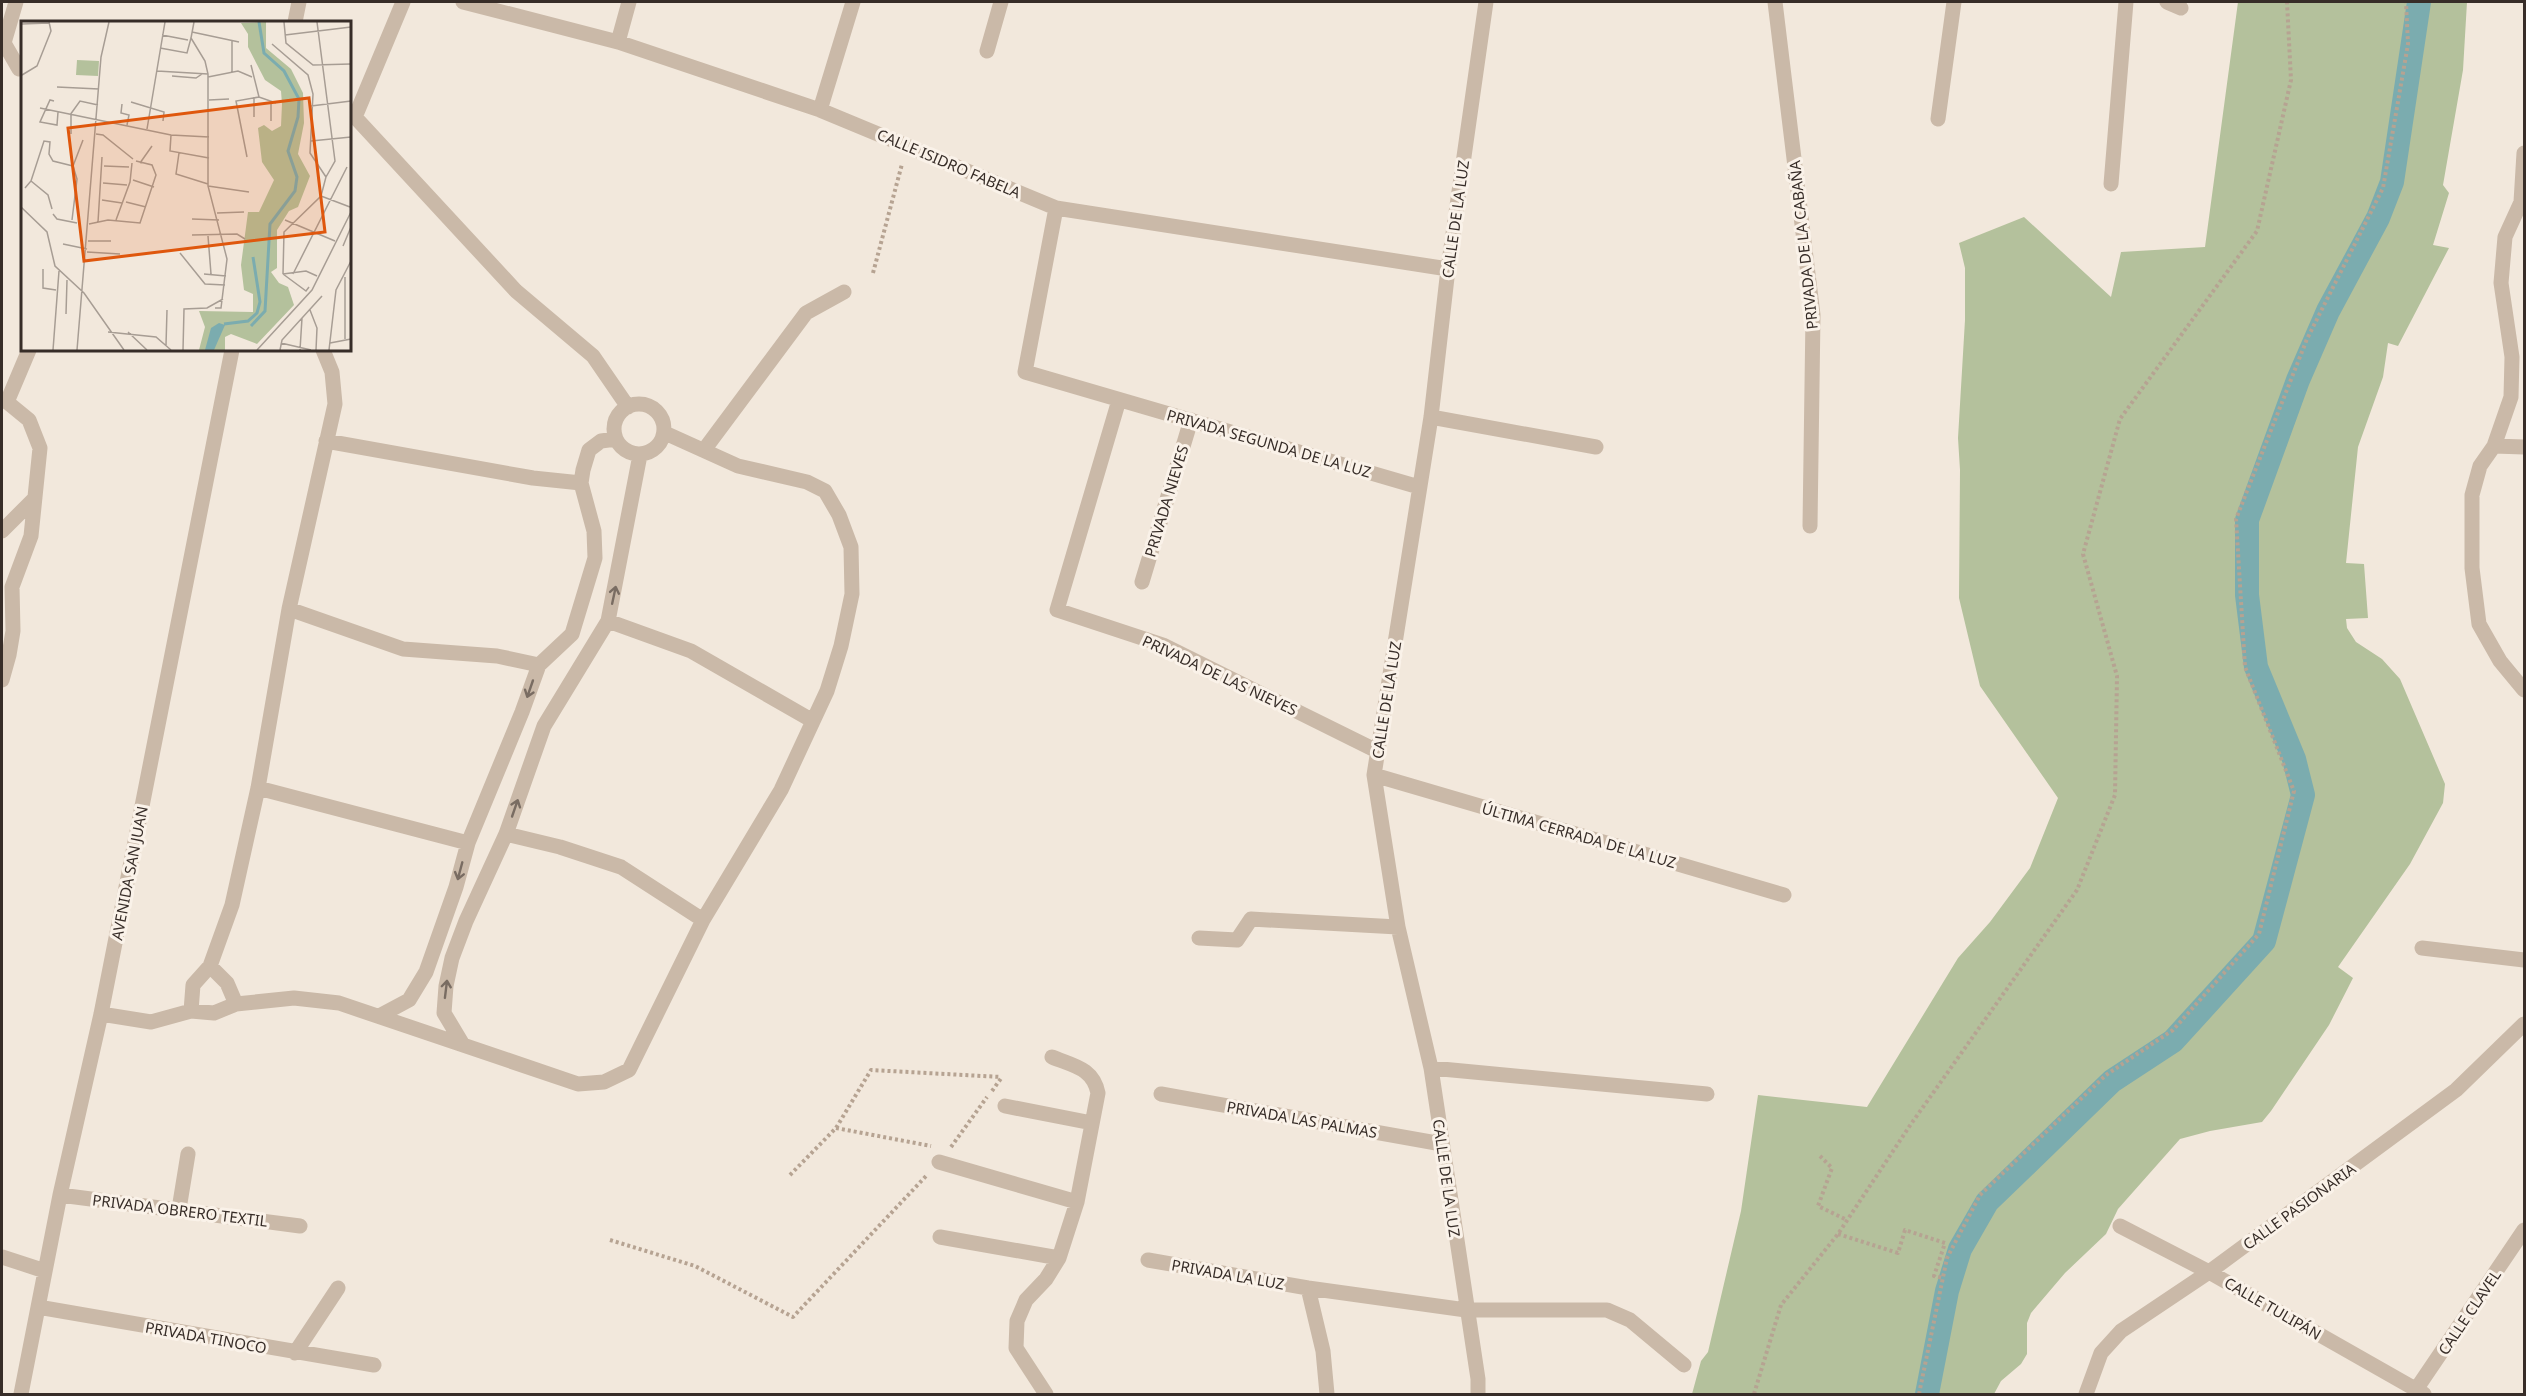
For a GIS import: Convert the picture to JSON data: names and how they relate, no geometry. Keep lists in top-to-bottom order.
{
  "streets": {
    "street": [
      "CALLE ISIDRO FABELA",
      "CALLE DE LA LUZ",
      "PRIVADA DE LA CABAÑA",
      "PRIVADA SEGUNDA DE LA LUZ",
      "PRIVADA NIEVES",
      "PRIVADA DE LAS NIEVES",
      "ÚLTIMA CERRADA DE LA LUZ",
      "AVENIDA SAN JUAN",
      "PRIVADA LAS PALMAS",
      "CALLE PASIONARIA",
      "PRIVADA OBRERO TEXTIL",
      "PRIVADA LA LUZ",
      "CALLE TULIPÁN",
      "CALLE CLAVEL",
      "PRIVADA TINOCO"
    ]
  },
  "crossings": [
    ["CALLE ISIDRO FABELA", "CALLE DE LA LUZ"],
    ["CALLE ISIDRO FABELA", "PRIVADA SEGUNDA DE LA LUZ"],
    ["CALLE DE LA LUZ", "PRIVADA SEGUNDA DE LA LUZ"],
    ["CALLE DE LA LUZ", "PRIVADA DE LAS NIEVES"],
    ["CALLE DE LA LUZ", "ÚLTIMA CERRADA DE LA LUZ"],
    ["CALLE DE LA LUZ", "PRIVADA LAS PALMAS"],
    ["CALLE DE LA LUZ", "PRIVADA LA LUZ"],
    ["PRIVADA SEGUNDA DE LA LUZ", "PRIVADA NIEVES"],
    ["PRIVADA SEGUNDA DE LA LUZ", "PRIVADA DE LAS NIEVES"],
    ["AVENIDA SAN JUAN", "PRIVADA OBRERO TEXTIL"],
    ["AVENIDA SAN JUAN", "PRIVADA TINOCO"],
    ["CALLE PASIONARIA", "CALLE TULIPÁN"],
    ["CALLE TULIPÁN", "CALLE CLAVEL"]
  ]
}
